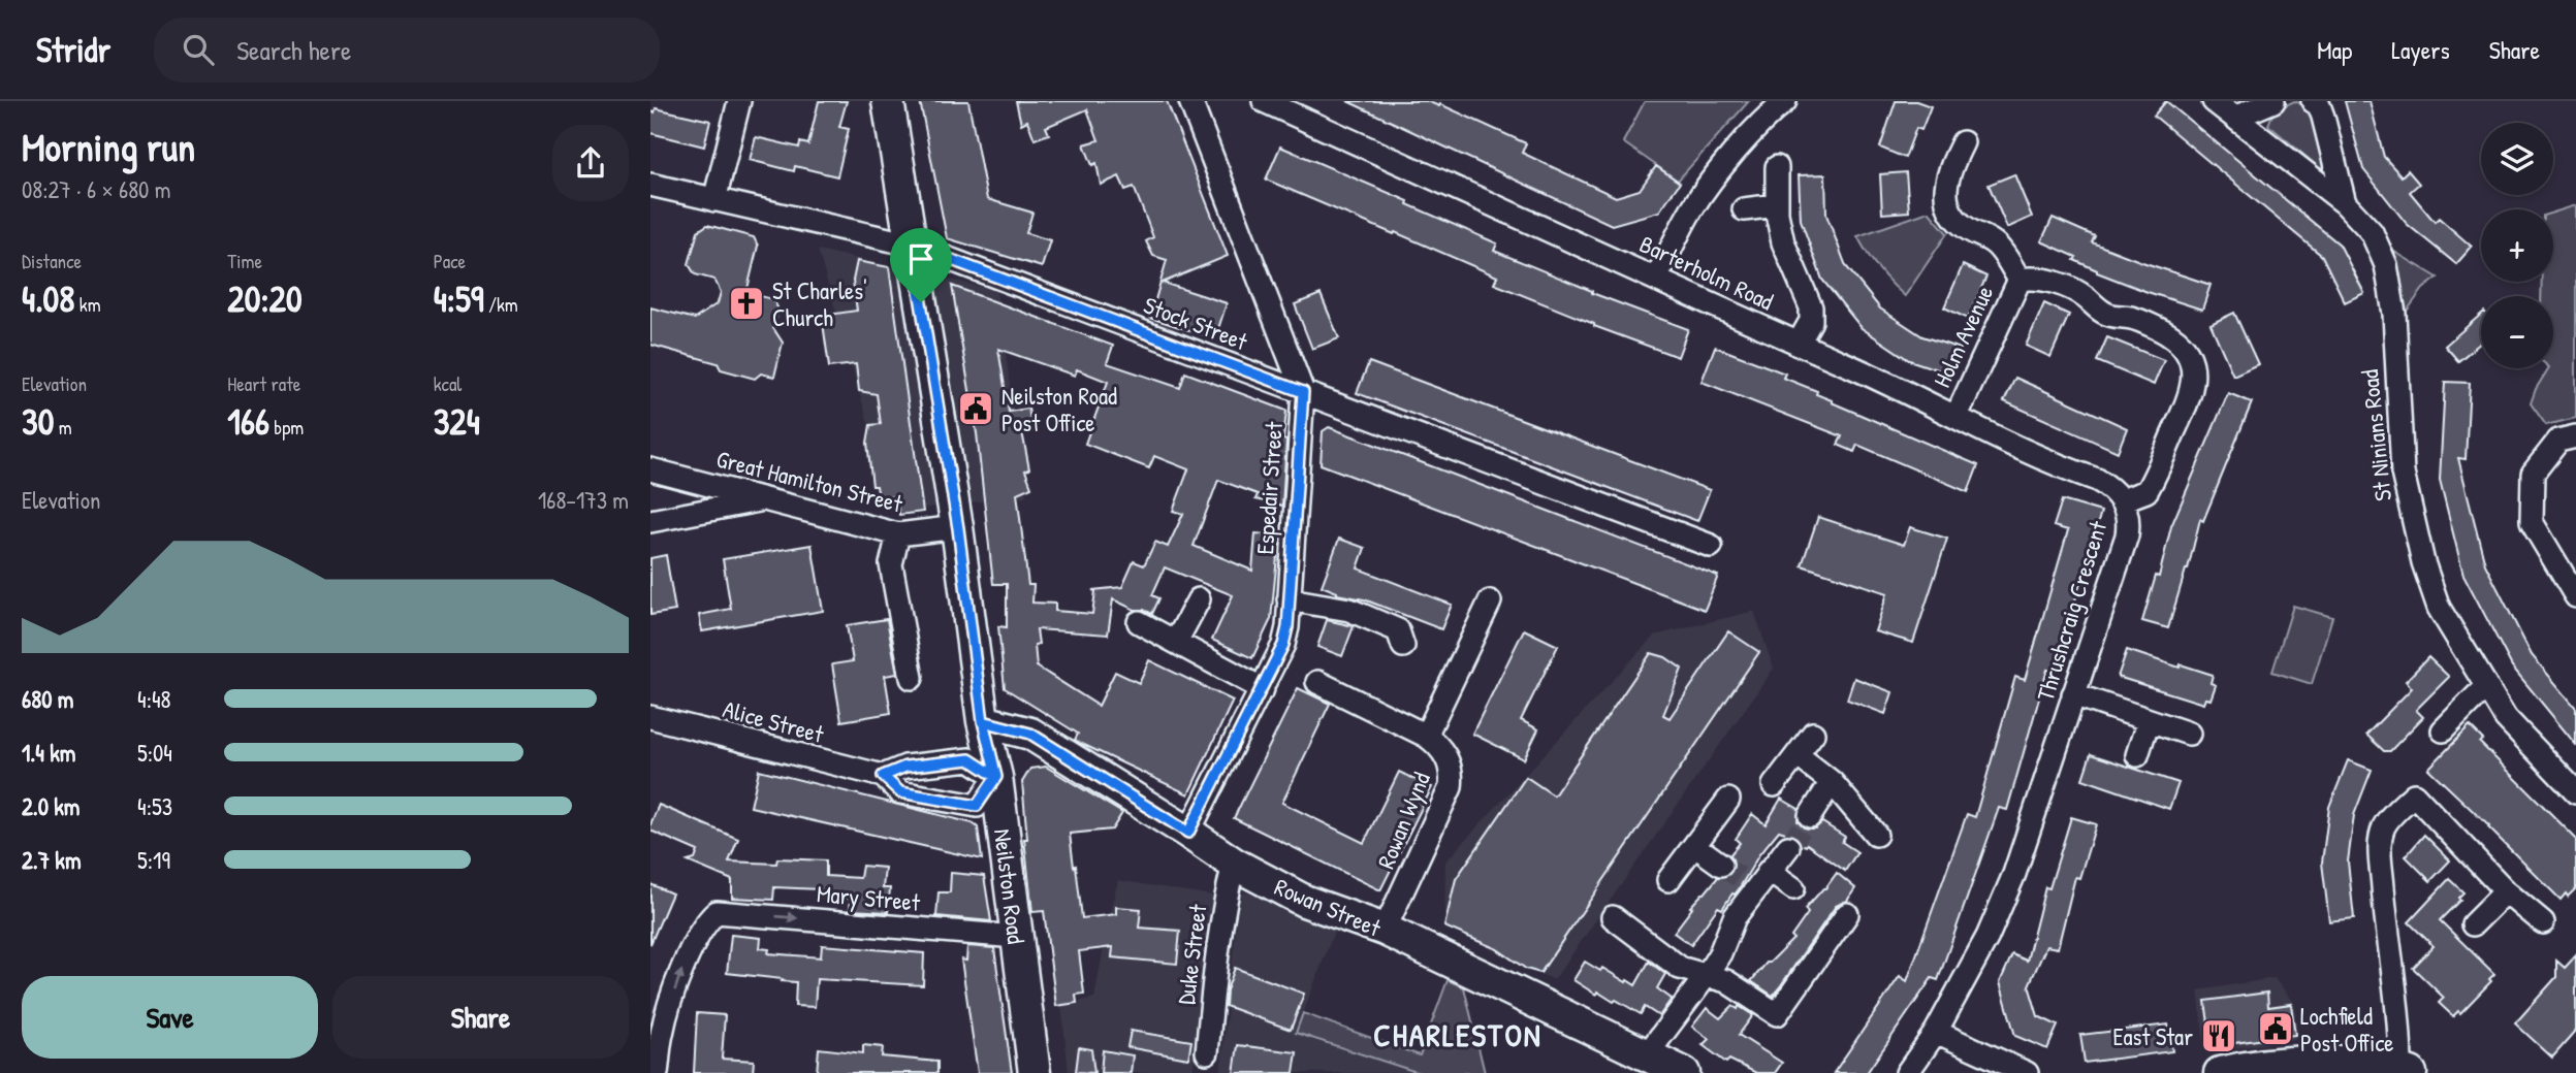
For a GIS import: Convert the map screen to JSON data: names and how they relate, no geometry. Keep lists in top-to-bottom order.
{
  "streets": {
    "main road": ["Neilston Road", "Rowan Street"],
    "street": [
      "Barterholm Road",
      "Stock Street",
      "Holm Avenue",
      "St Ninians Road",
      "Great Hamilton Street",
      "Espedair Street",
      "Thrushcraig Crescent",
      "Alice Street",
      "Rowan Wynd",
      "Mary Street",
      "Duke Street"
    ]
  },
  "crossings": [
    ["Barterholm Road", "Holm Avenue"],
    ["Barterholm Road", "Thrushcraig Crescent"],
    ["Stock Street", "Espedair Street"],
    ["Stock Street", "Neilston Road"],
    ["Holm Avenue", "Thrushcraig Crescent"],
    ["Great Hamilton Street", "Neilston Road"],
    ["Espedair Street", "Rowan Street"],
    ["Alice Street", "Neilston Road"],
    ["Rowan Wynd", "Rowan Street"],
    ["Neilston Road", "Mary Street"],
    ["Neilston Road", "Rowan Street"],
    ["Rowan Street", "Duke Street"]
  ],
  "one_way": ["Mary Street"],
  "districts": ["CHARLESTON"],
  "places": {
    "church": ["St Charles' Church"],
    "public building": ["Neilston Road Post Office", "Lochfield Post Office"],
    "restaurant": ["East Star"]
  },
  "page": {
    "header": "Stridr",
    "search": "Search here",
    "nav": ["Map", "Layers", "Share"],
    "heading": ["Morning run", "08:27 · 6 × 680 m"],
    "map_buttons": ["+", "−"],
    "stats": [
      ["Distance", "4.08 km"],
      ["Time", "20:20"],
      ["Pace", "4:59 /km"],
      ["Elevation", "30 m"],
      ["Heart rate", "166 bpm"],
      ["kcal", "324"]
    ],
    "chart": ["Elevation", "168–173 m"],
    "list": [
      {
        "name": "680 m",
        "note": "4:48"
      },
      {
        "name": "1.4 km",
        "note": "5:04"
      },
      {
        "name": "2.0 km",
        "note": "4:53"
      },
      {
        "name": "2.7 km",
        "note": "5:19"
      }
    ],
    "buttons": ["Save", "Share"]
  }
}
